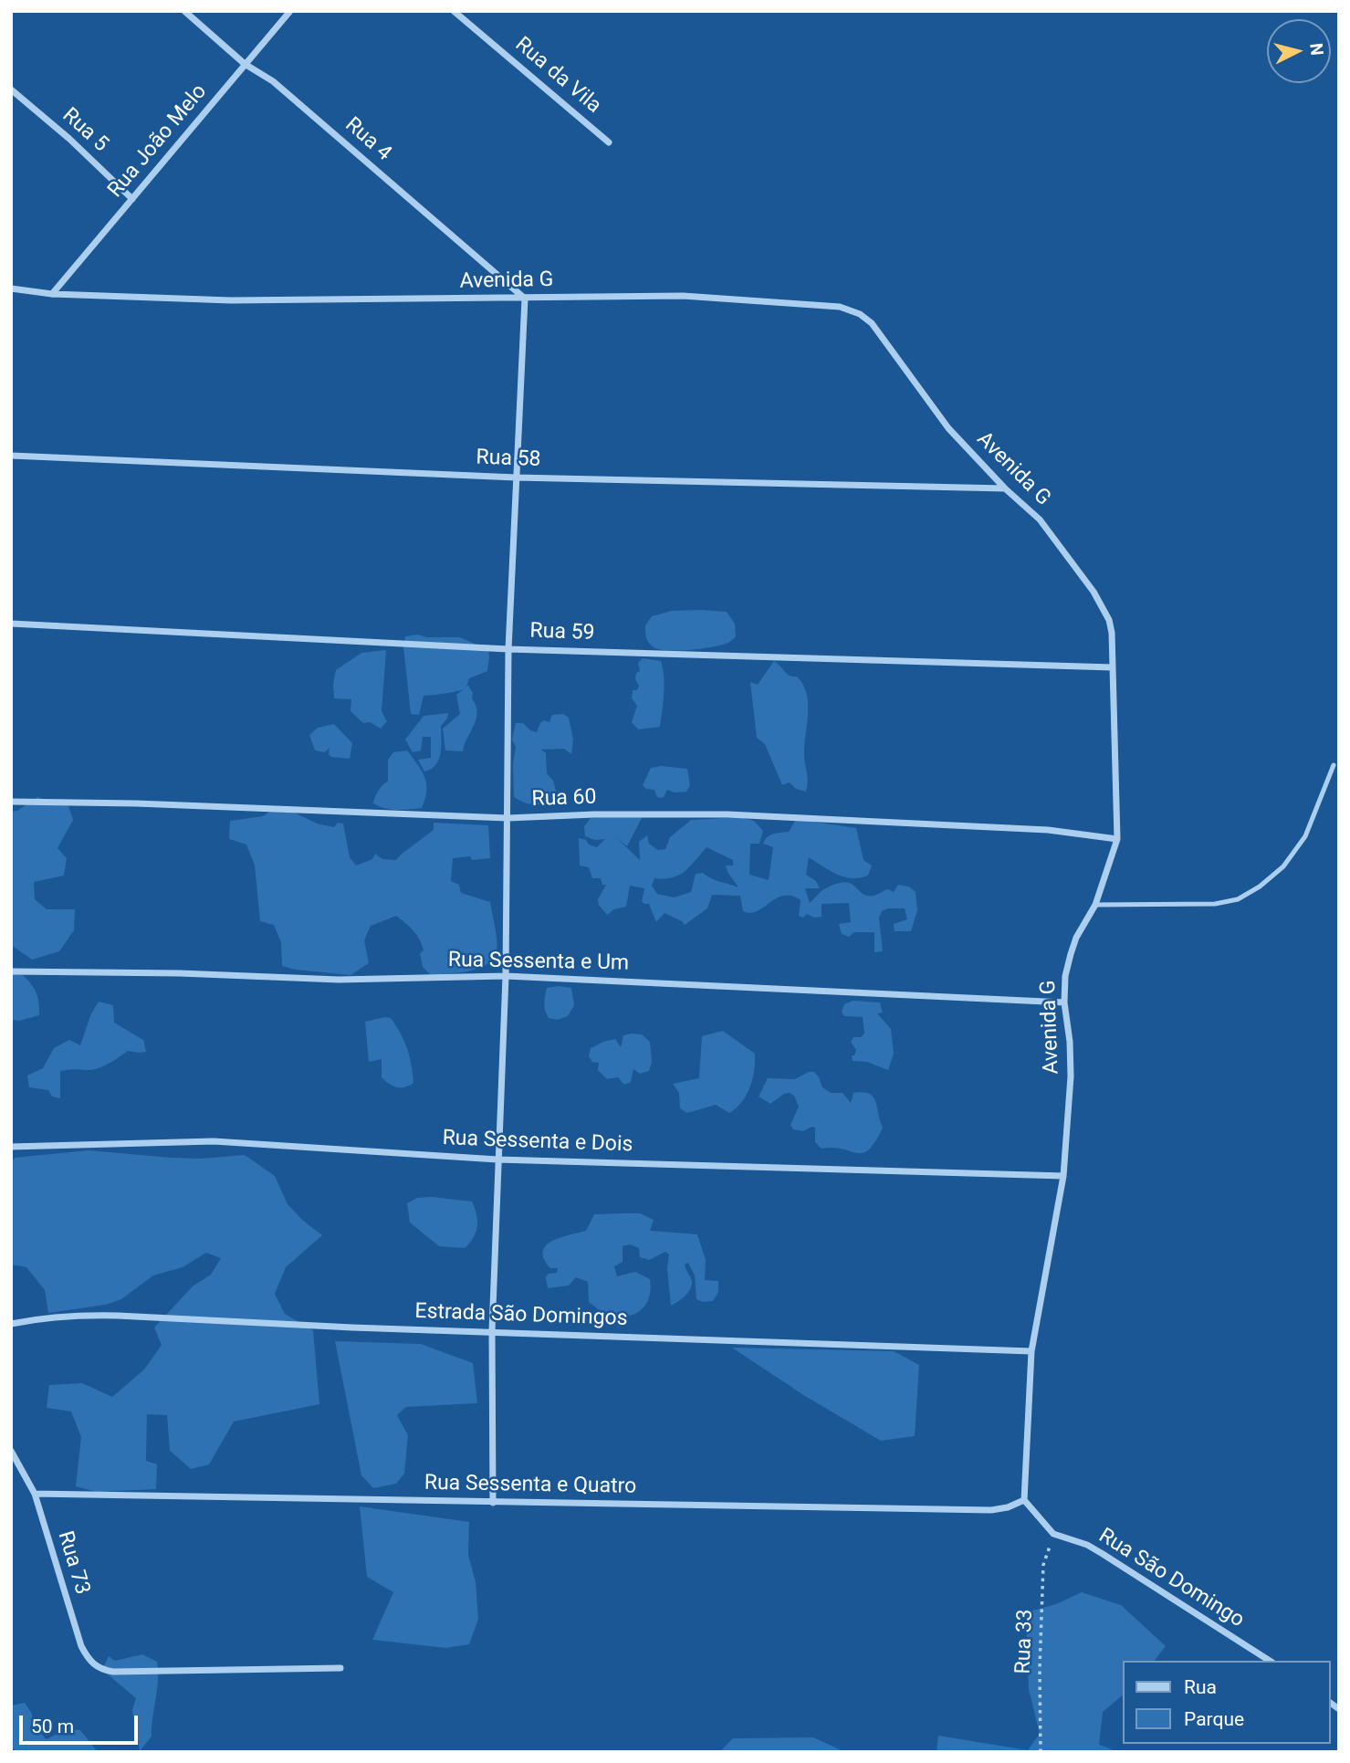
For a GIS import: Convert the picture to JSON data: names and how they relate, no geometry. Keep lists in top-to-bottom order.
{
  "streets": {
    "street": [
      "Rua da Vila",
      "Rua 5",
      "Rua 4",
      "Rua João Melo",
      "Avenida G",
      "Rua 58",
      "Rua 59",
      "Rua 60",
      "Rua Sessenta e Um",
      "Rua Sessenta e Dois",
      "Estrada São Domingos",
      "Rua Sessenta e Quatro",
      "Rua 73",
      "Rua São Domingo"
    ],
    "path": ["Rua 33"]
  },
  "crossings": [
    ["Rua 5", "Rua João Melo"],
    ["Rua 4", "Rua João Melo"],
    ["Rua 4", "Avenida G"],
    ["Rua João Melo", "Avenida G"],
    ["Avenida G", "Rua 58"],
    ["Avenida G", "Rua 59"],
    ["Avenida G", "Rua 60"],
    ["Avenida G", "Rua Sessenta e Um"],
    ["Avenida G", "Rua Sessenta e Dois"],
    ["Avenida G", "Estrada São Domingos"],
    ["Avenida G", "Rua Sessenta e Quatro"],
    ["Avenida G", "Rua São Domingo"],
    ["Rua Sessenta e Quatro", "Rua 73"],
    ["Rua Sessenta e Quatro", "Rua São Domingo"],
    ["Rua São Domingo", "Rua 33"]
  ],
  "legend": ["Rua", "Parque"],
  "scale_bar": "50 m",
  "north": "right"
}
